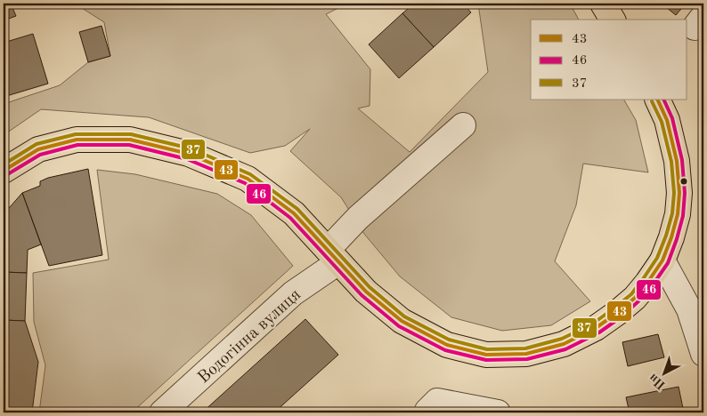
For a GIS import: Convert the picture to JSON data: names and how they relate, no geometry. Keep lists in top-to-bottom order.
{
  "streets": {
    "street": ["Водогінна вулиця"]
  },
  "lines": ["transit line 43", "transit line 46", "transit line 37"],
  "legend": ["43", "46", "37"],
  "north": "bottom left"
}
